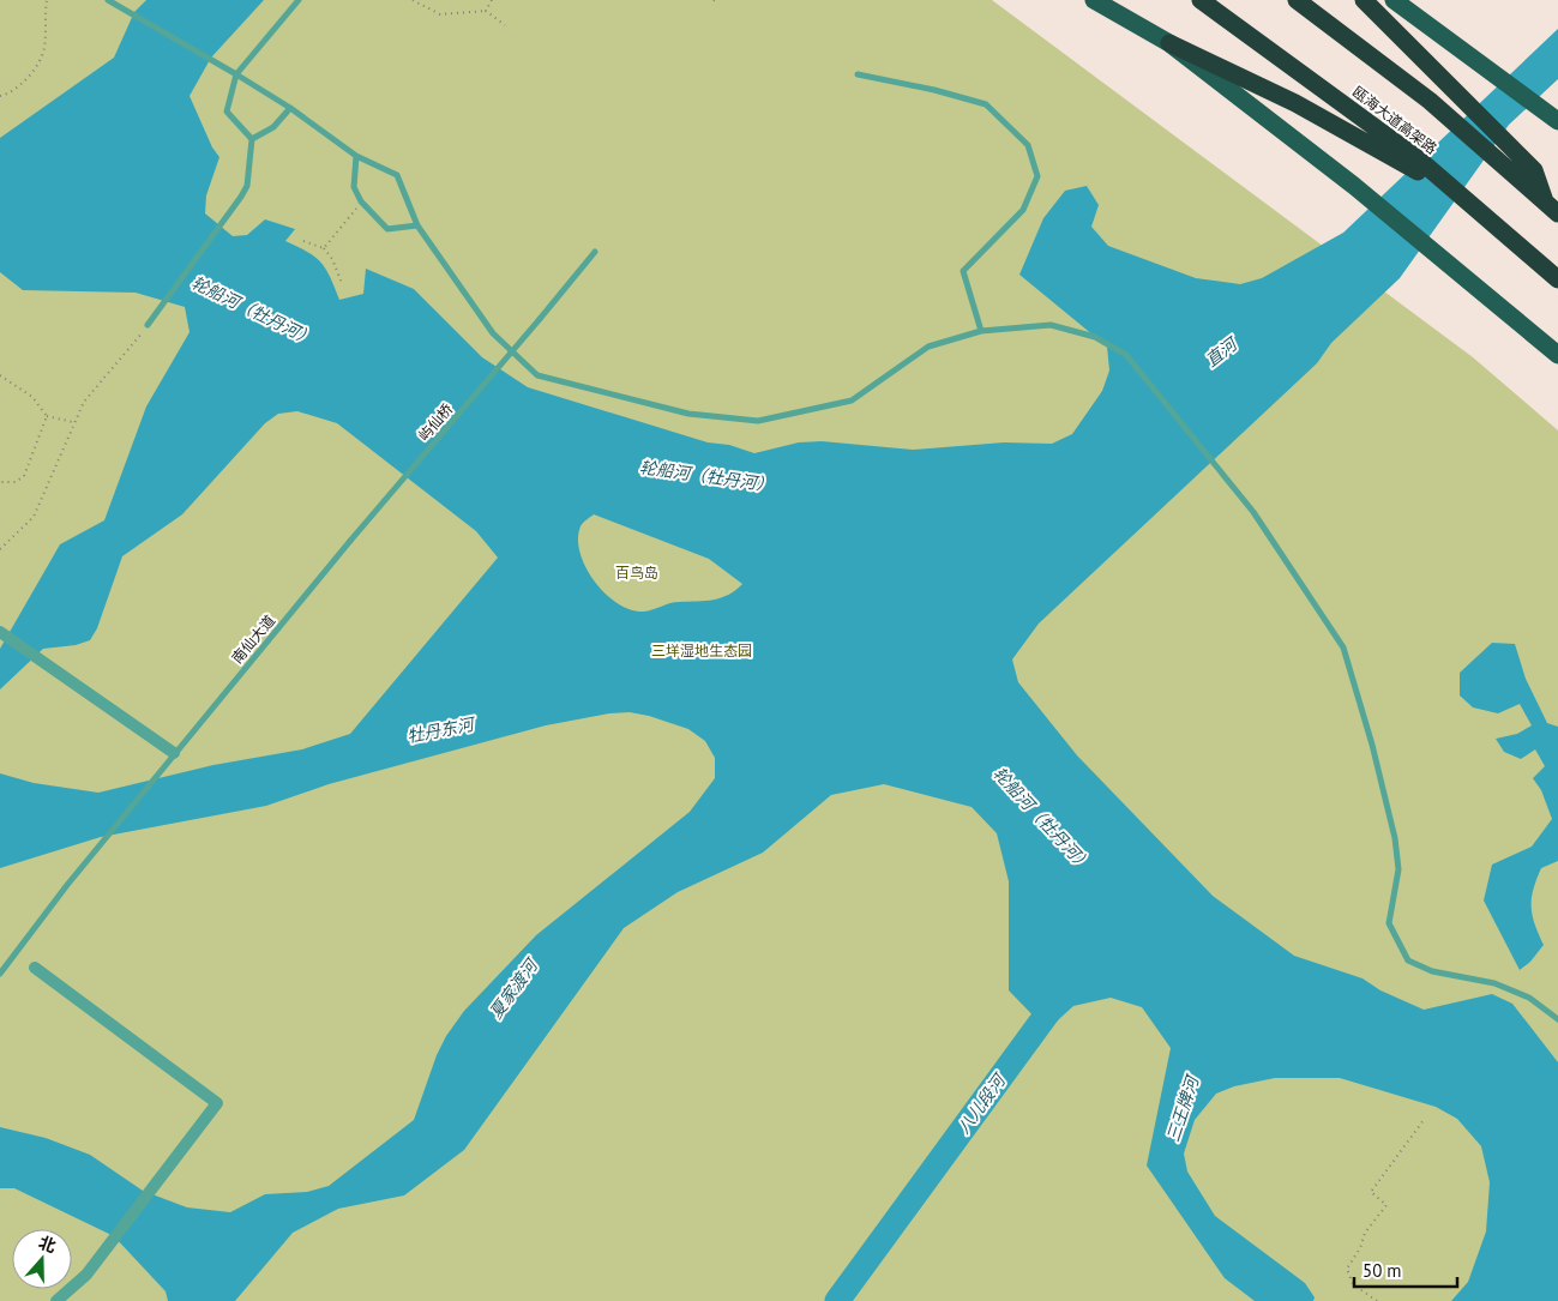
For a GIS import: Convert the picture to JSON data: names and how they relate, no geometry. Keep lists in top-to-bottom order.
{
  "streets": {
    "highway": ["瓯海大道高架路"],
    "lane": ["屿仙桥", "南仙大道"]
  },
  "crossings": [
    ["屿仙桥", "南仙大道"]
  ],
  "water": [
    "轮船河（牡丹河）",
    "直河",
    "牡丹东河",
    "夏家渡河",
    "八儿段河",
    "三王牌河"
  ],
  "parks": ["百鸟岛", "三垟湿地生态园"],
  "scale_bar": "50 m",
  "north": "top"
}
